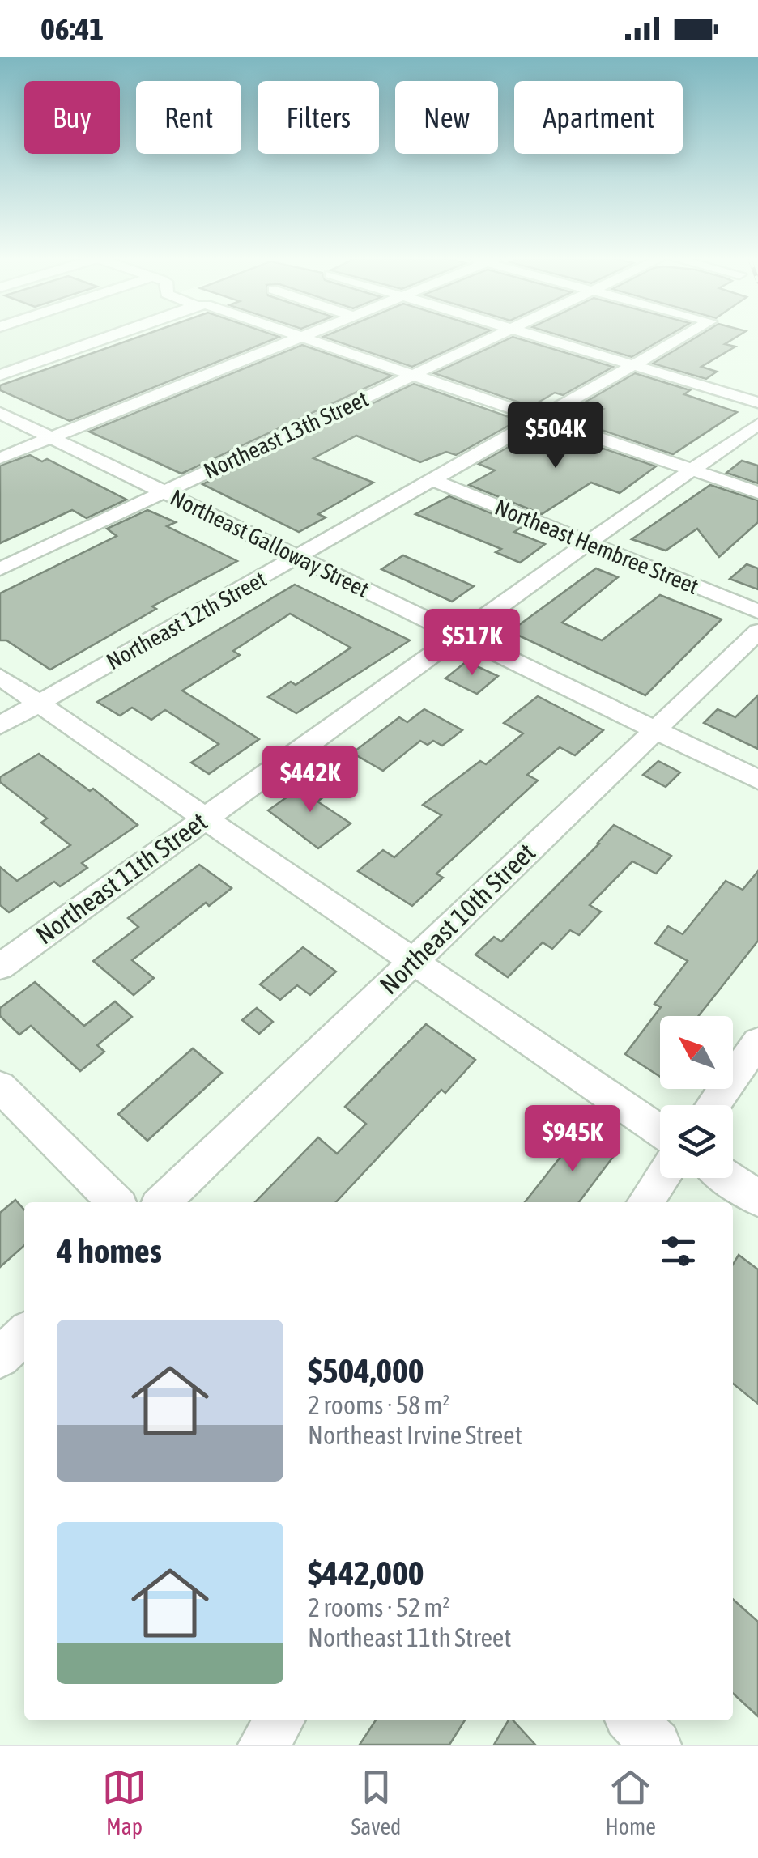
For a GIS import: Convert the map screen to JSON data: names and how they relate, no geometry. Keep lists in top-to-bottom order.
{
  "streets": {
    "street": [
      "Northeast 13th Street",
      "Northeast Galloway Street",
      "Northeast Hembree Street",
      "Northeast 12th Street",
      "Northeast 11th Street",
      "Northeast 10th Street"
    ]
  },
  "crossings": [
    ["Northeast 13th Street", "Northeast Galloway Street"],
    ["Northeast Galloway Street", "Northeast 12th Street"],
    ["Northeast Galloway Street", "Northeast 11th Street"],
    ["Northeast Galloway Street", "Northeast 10th Street"],
    ["Northeast Hembree Street", "Northeast 12th Street"],
    ["Northeast Hembree Street", "Northeast 11th Street"]
  ],
  "north": "top left",
  "page": {
    "status": "06:41",
    "chip": [
      "Buy",
      "Rent",
      "Filters",
      "New",
      "Apartment"
    ],
    "price": [
      "$504K",
      "$517K",
      "$442K",
      "$945K"
    ],
    "heading": "4 homes",
    "list": [
      {
        "name": "$504,000",
        "note": "2 rooms · 58 m² · Northeast Irvine Street"
      },
      {
        "name": "$442,000",
        "note": "2 rooms · 52 m² · Northeast 11th Street"
      }
    ],
    "tabs": ["Map", "Saved", "Home"]
  }
}
